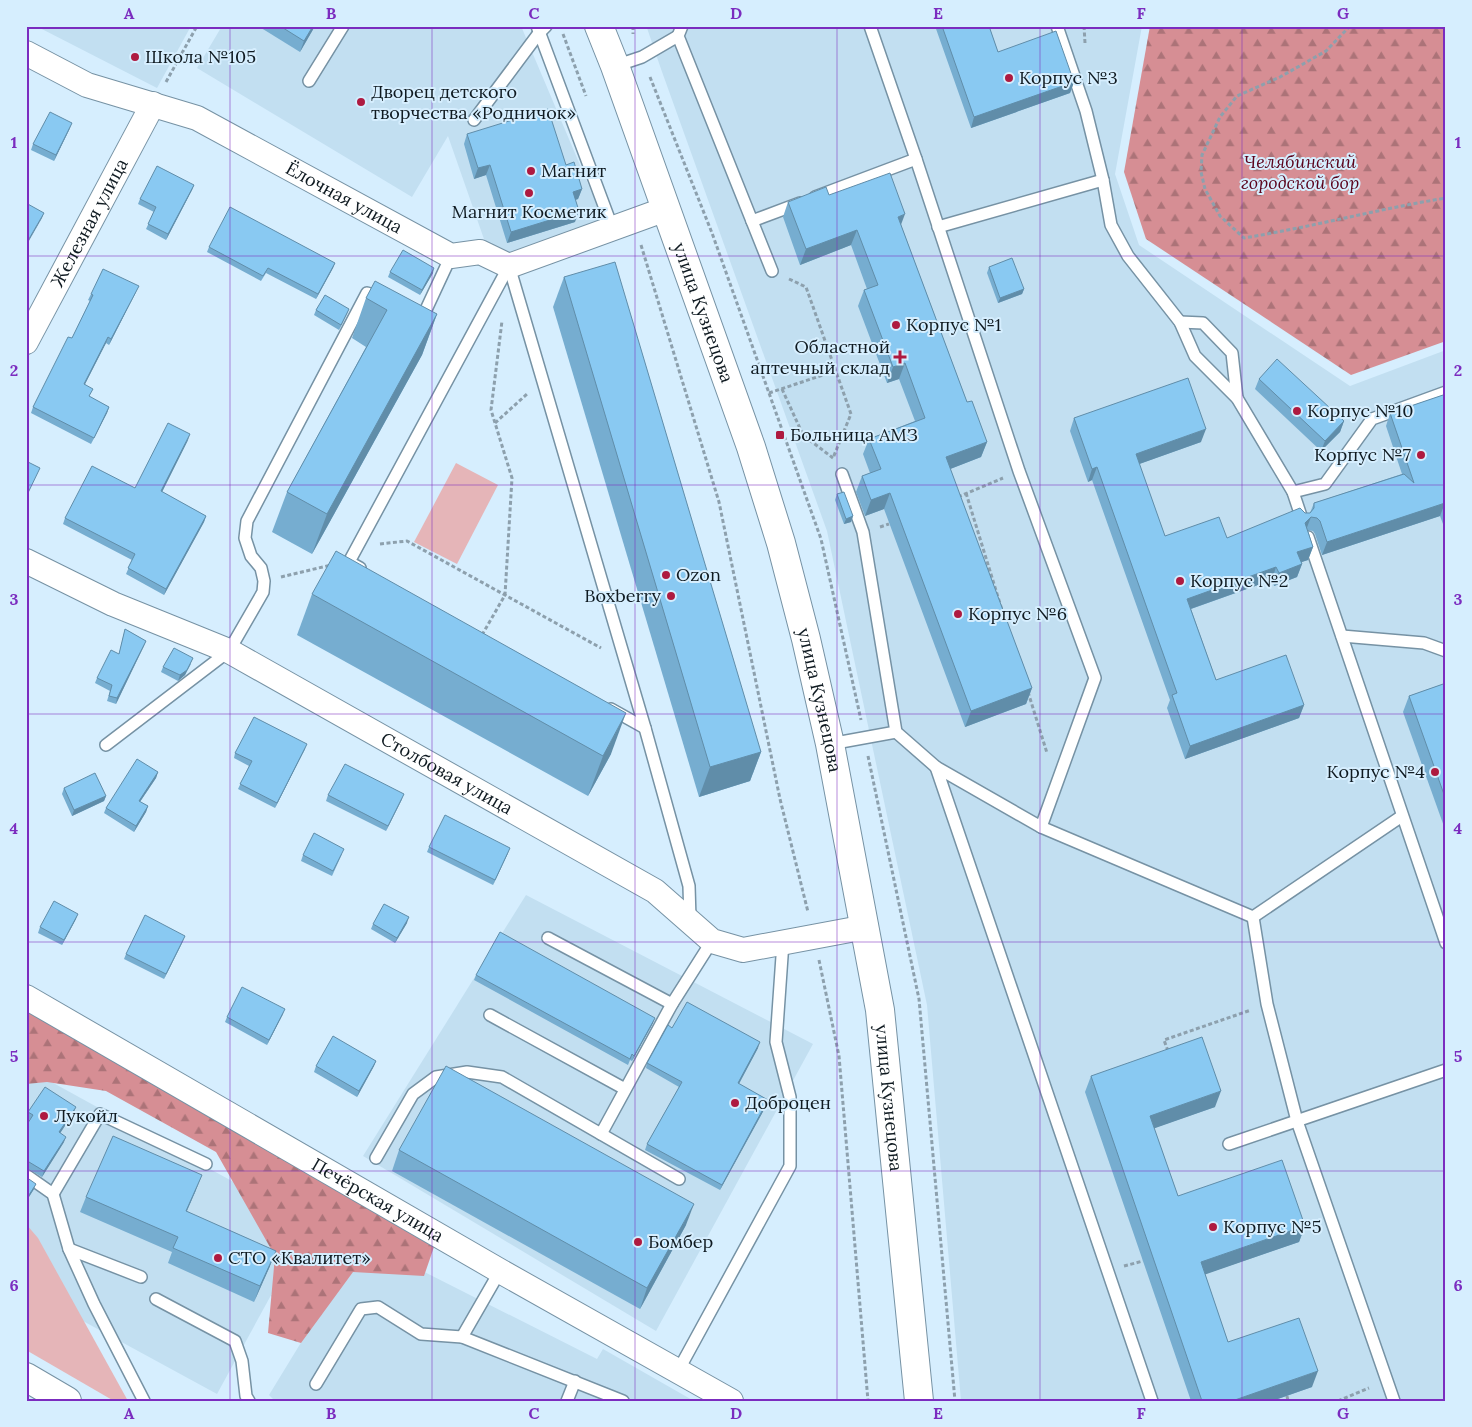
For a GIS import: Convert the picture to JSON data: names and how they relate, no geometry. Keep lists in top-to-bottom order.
{
  "streets": {
    "street": [
      "Ёлочная улица",
      "Железная улица",
      "улица Кузнецова",
      "Столбовая улица",
      "Печёрская улица"
    ]
  },
  "crossings": [
    ["Ёлочная улица", "Железная улица"],
    ["улица Кузнецова", "Столбовая улица"]
  ],
  "parks": ["Челябинский городской бор"],
  "places": {
    "other": [
      "Школа №105",
      "Корпус №3",
      "Дворец детского творчества «Родничок»",
      "Магнит",
      "Магнит Косметик",
      "Корпус №1",
      "Корпус №10",
      "Корпус №7",
      "Ozon",
      "Корпус №2",
      "Boxberry",
      "Корпус №6",
      "Корпус №4",
      "Доброцен",
      "Лукойл",
      "Корпус №5",
      "Бомбер",
      "СТО «Квалитет»"
    ],
    "health": ["Областной аптечный склад"],
    "transit": ["Больница АМЗ"]
  },
  "grid": {
    "columns": [
      "A",
      "B",
      "C",
      "D",
      "E",
      "F",
      "G"
    ],
    "rows": [
      "1",
      "2",
      "3",
      "4",
      "5",
      "6"
    ]
  }
}
